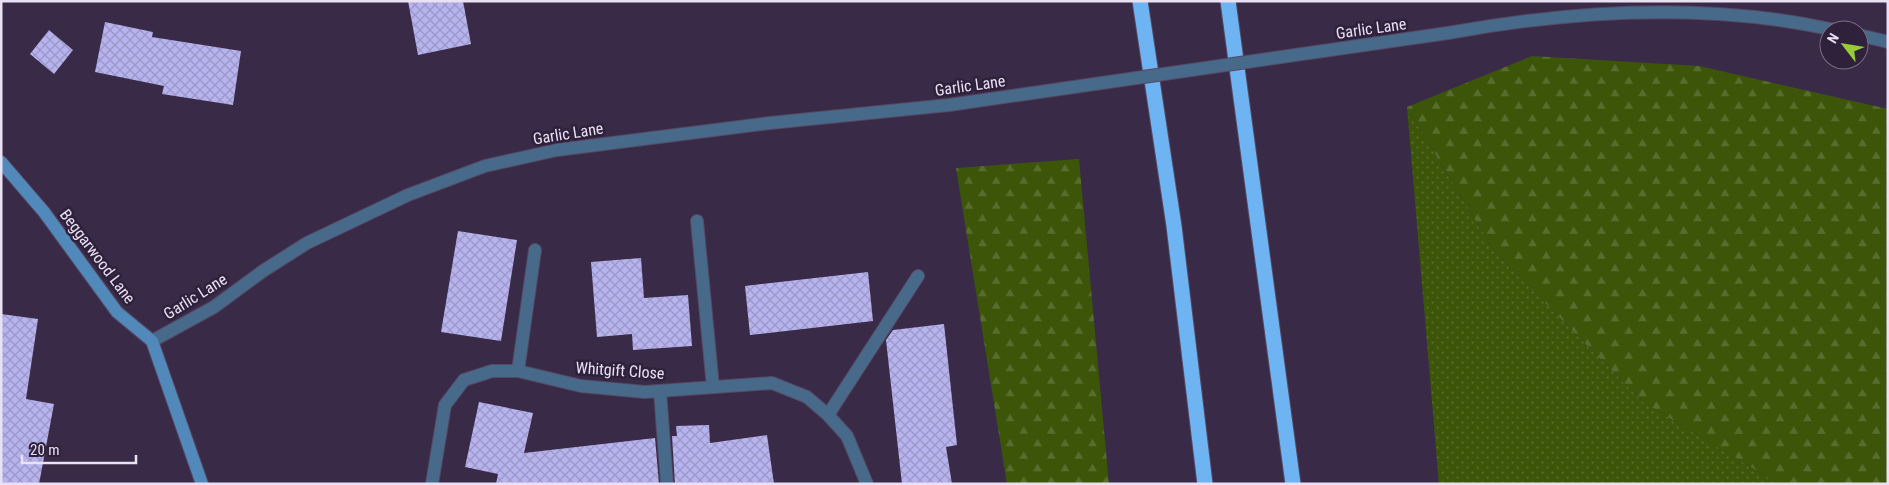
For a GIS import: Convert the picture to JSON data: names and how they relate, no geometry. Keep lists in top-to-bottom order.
{
  "streets": {
    "street": ["Garlic Lane", "Beggarwood Lane", "Whitgift Close"]
  },
  "crossings": [
    ["Garlic Lane", "Beggarwood Lane"]
  ],
  "scale_bar": "20 m",
  "north": "top left"
}
